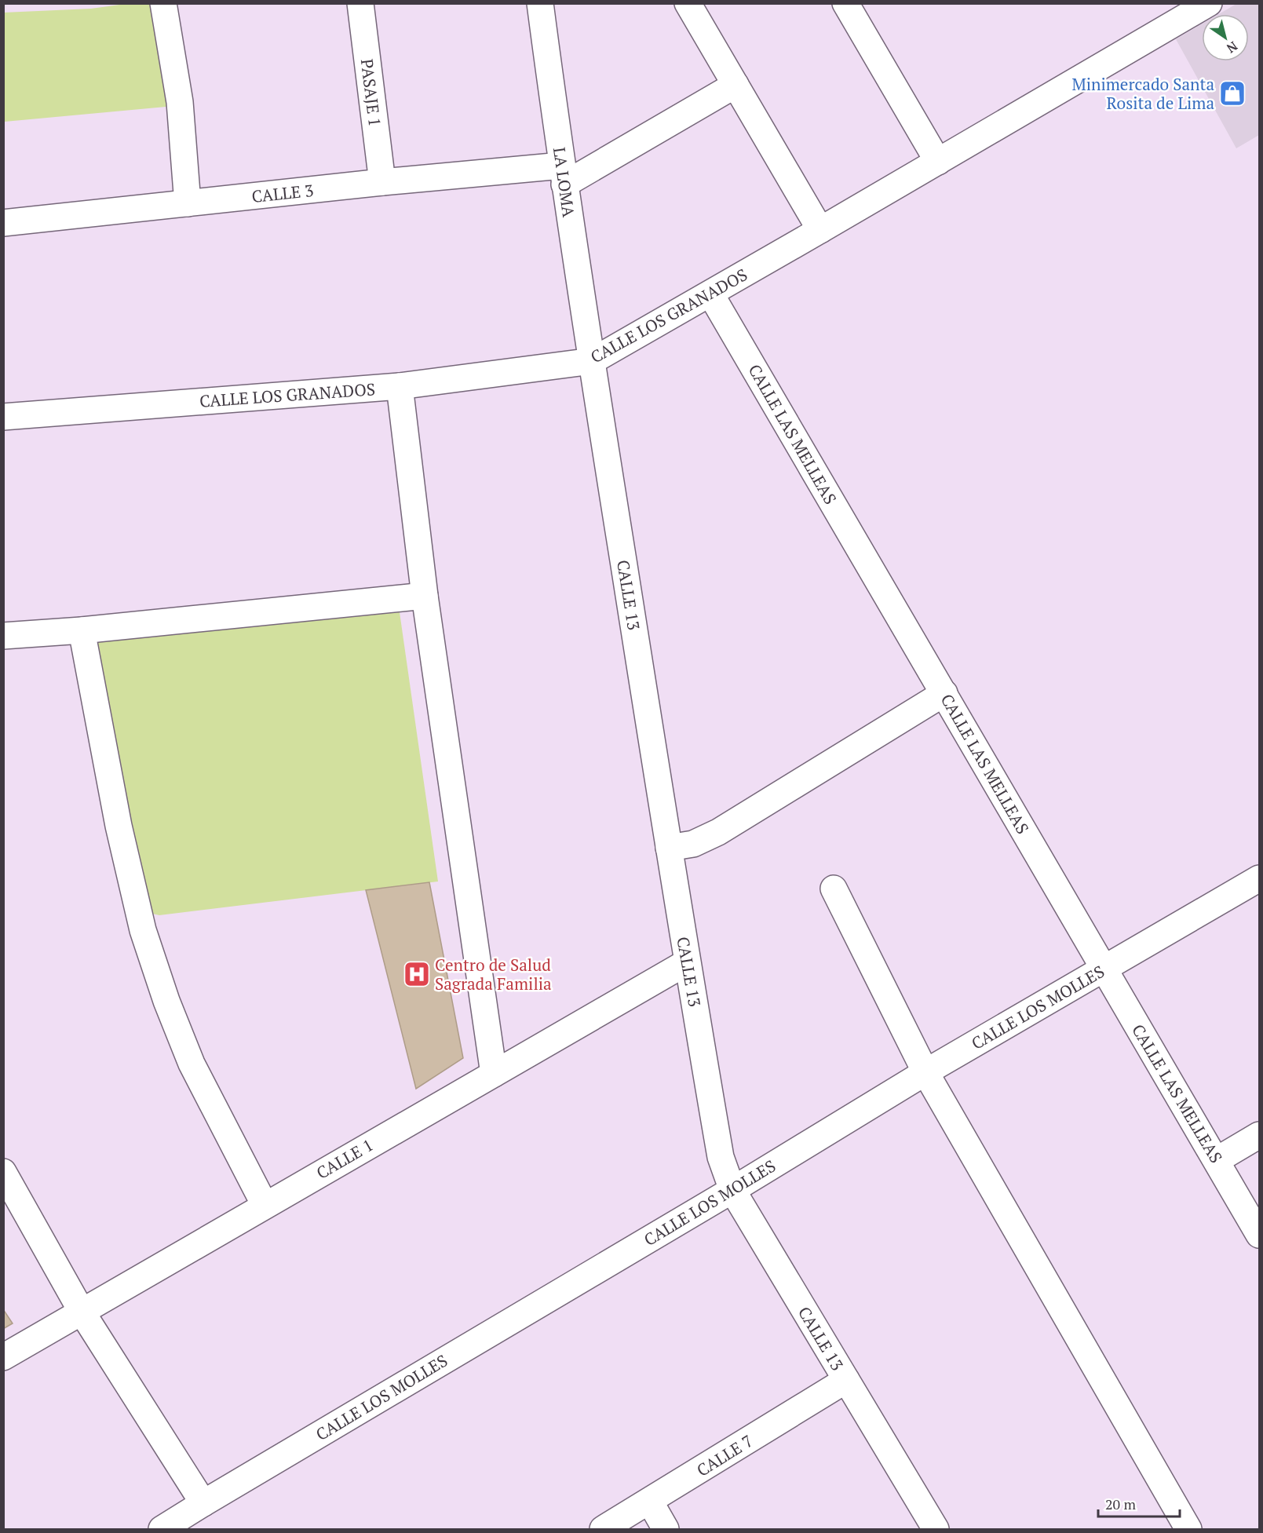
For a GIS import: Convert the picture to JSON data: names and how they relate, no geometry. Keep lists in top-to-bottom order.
{
  "streets": {
    "street": [
      "PASAJE 1",
      "LA LOMA",
      "CALLE 3",
      "CALLE LOS GRANADOS",
      "CALLE LAS MELLEAS",
      "CALLE 13",
      "CALLE LOS MOLLES",
      "CALLE 1",
      "CALLE 7"
    ]
  },
  "crossings": [
    ["PASAJE 1", "CALLE 3"],
    ["LA LOMA", "CALLE 3"],
    ["LA LOMA", "CALLE LOS GRANADOS"],
    ["LA LOMA", "CALLE 13"],
    ["CALLE LOS GRANADOS", "CALLE LAS MELLEAS"],
    ["CALLE LOS GRANADOS", "CALLE 13"],
    ["CALLE LAS MELLEAS", "CALLE LOS MOLLES"],
    ["CALLE 13", "CALLE LOS MOLLES"],
    ["CALLE 13", "CALLE 1"],
    ["CALLE 13", "CALLE 7"]
  ],
  "places": {
    "shop": ["Minimercado Santa Rosita de Lima"],
    "hospital": ["Centro de Salud Sagrada Familia"]
  },
  "scale_bar": "20 m",
  "north": "bottom right"
}
